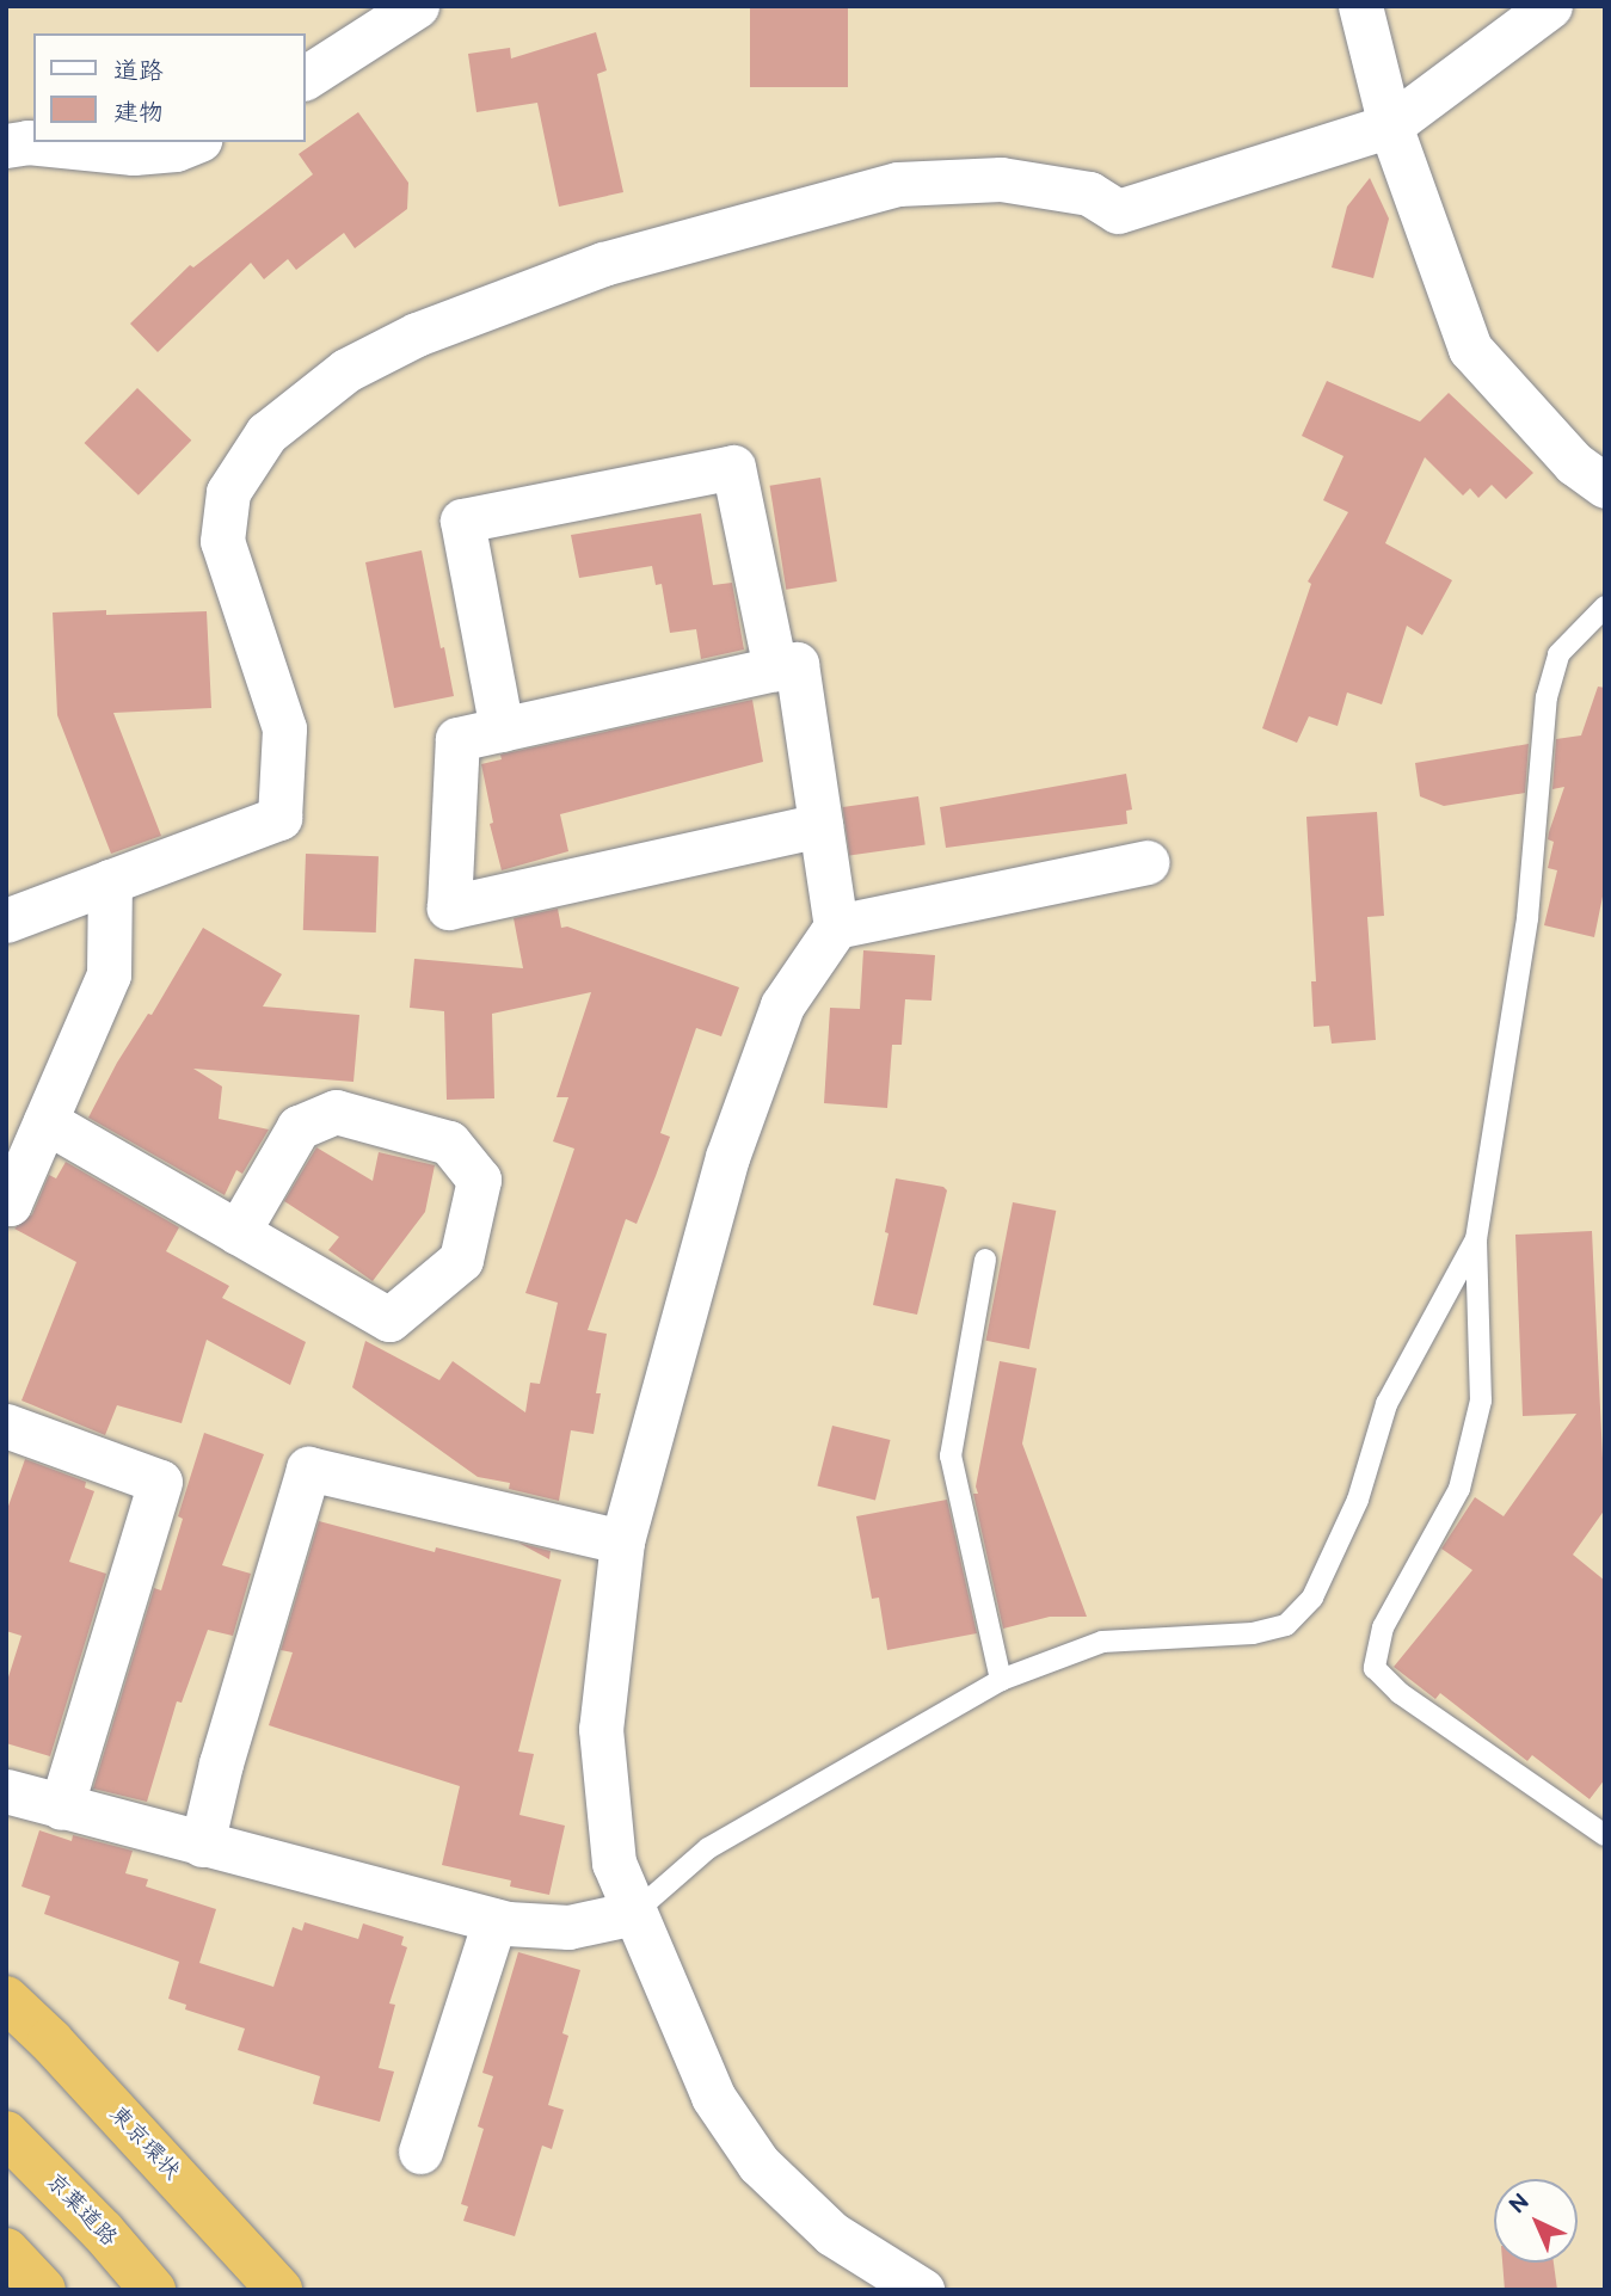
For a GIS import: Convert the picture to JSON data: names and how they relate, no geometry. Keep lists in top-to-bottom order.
{
  "streets": {
    "highway": ["東京環状", "京葉道路"]
  },
  "legend": ["道路", "建物"],
  "north": "top left"
}
